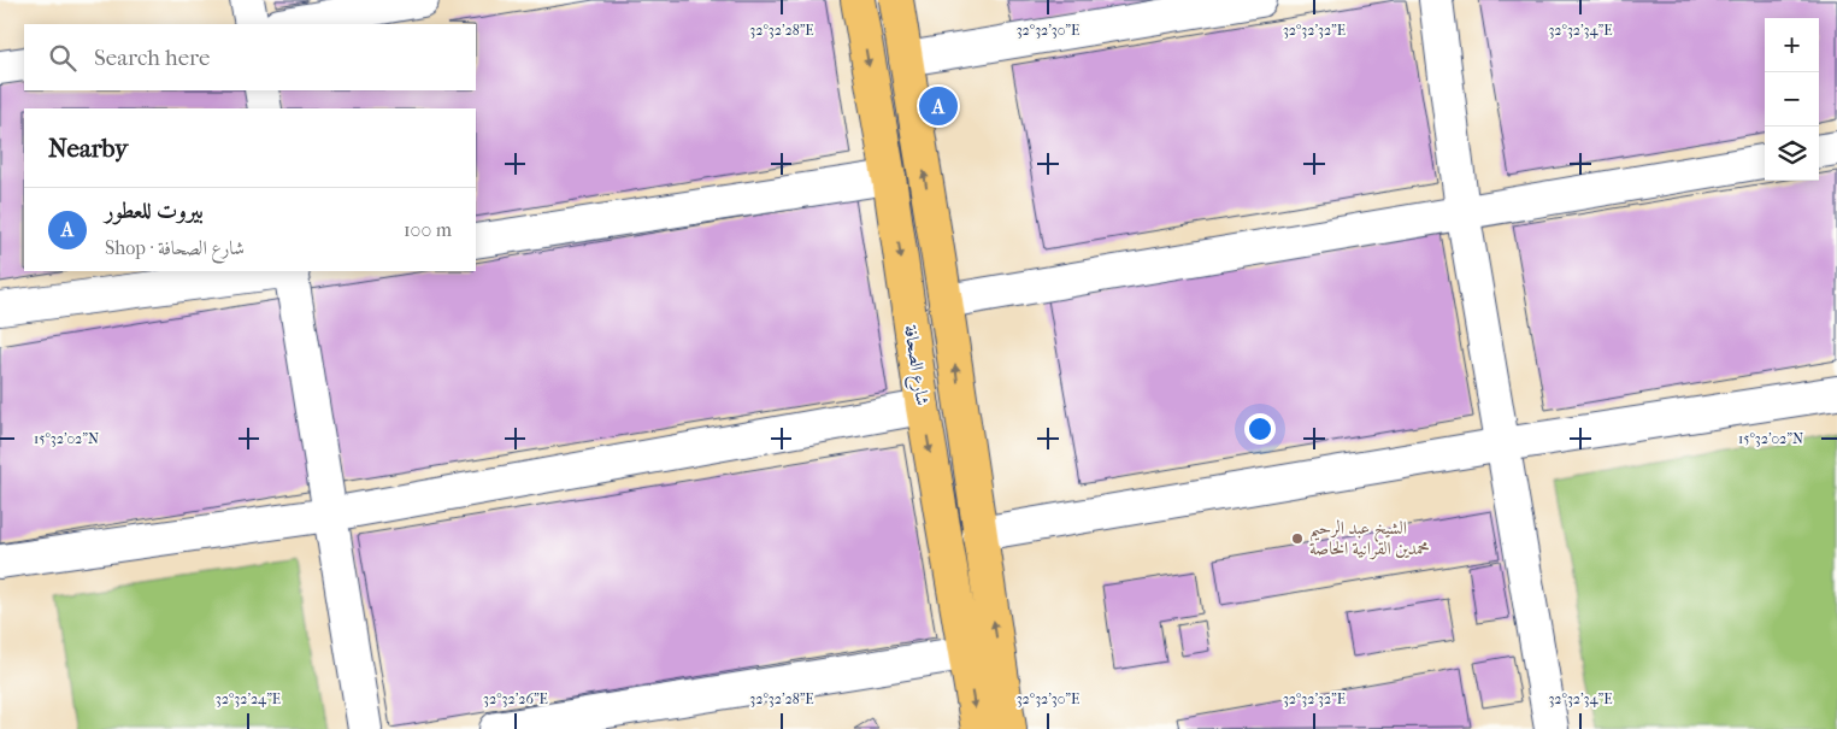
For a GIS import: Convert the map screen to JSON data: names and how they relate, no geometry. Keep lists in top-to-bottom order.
{
  "streets": {
    "main road": ["شارع الصحافة"]
  },
  "places": ["الشيخ عبد الرحيم محمدين القرانية الخاصة"],
  "page": {
    "map_buttons": ["+", "−"],
    "search": "Search here",
    "pins": "A",
    "heading": "Nearby",
    "list": [
      {
        "mark": "A",
        "name": "بيروت للعطور",
        "note": "Shop · شارع الصحافة",
        "value": "100 m"
      }
    ]
  },
  "coordinates": [
    "32°32'28\"E",
    "32°32'30\"E",
    "32°32'32\"E",
    "32°32'34\"E",
    "15°32'02\"N",
    "32°32'24\"E",
    "32°32'26\"E"
  ]
}
